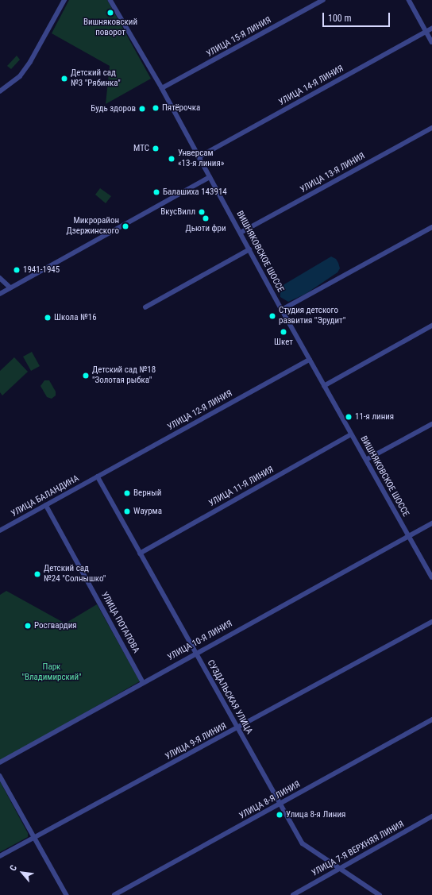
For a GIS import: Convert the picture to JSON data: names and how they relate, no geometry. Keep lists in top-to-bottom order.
{
  "streets": {
    "street": [
      "УЛИЦА 15-Я ЛИНИЯ",
      "УЛИЦА 14-Я ЛИНИЯ",
      "УЛИЦА 13-Я ЛИНИЯ",
      "ВИШНЯКОВСКОЕ ШОССЕ",
      "УЛИЦА 12-Я ЛИНИЯ",
      "УЛИЦА 11-Я ЛИНИЯ",
      "УЛИЦА БАЛАНДИНА",
      "УЛИЦА ПОТАПОВА",
      "УЛИЦА 10-Я ЛИНИЯ",
      "СУЗДАЛЬСКАЯ УЛИЦА",
      "УЛИЦА 9-Я ЛИНИЯ",
      "УЛИЦА 8-Я ЛИНИЯ",
      "УЛИЦА 7-Я ВЕРХНЯЯ ЛИНИЯ"
    ]
  },
  "crossings": [
    ["УЛИЦА 15-Я ЛИНИЯ", "ВИШНЯКОВСКОЕ ШОССЕ"],
    ["УЛИЦА 14-Я ЛИНИЯ", "ВИШНЯКОВСКОЕ ШОССЕ"],
    ["УЛИЦА 13-Я ЛИНИЯ", "ВИШНЯКОВСКОЕ ШОССЕ"],
    ["ВИШНЯКОВСКОЕ ШОССЕ", "УЛИЦА 12-Я ЛИНИЯ"],
    ["ВИШНЯКОВСКОЕ ШОССЕ", "УЛИЦА 11-Я ЛИНИЯ"],
    ["ВИШНЯКОВСКОЕ ШОССЕ", "УЛИЦА 10-Я ЛИНИЯ"],
    ["УЛИЦА 12-Я ЛИНИЯ", "УЛИЦА БАЛАНДИНА"],
    ["УЛИЦА 12-Я ЛИНИЯ", "СУЗДАЛЬСКАЯ УЛИЦА"],
    ["УЛИЦА 11-Я ЛИНИЯ", "СУЗДАЛЬСКАЯ УЛИЦА"],
    ["УЛИЦА БАЛАНДИНА", "УЛИЦА ПОТАПОВА"],
    ["УЛИЦА БАЛАНДИНА", "СУЗДАЛЬСКАЯ УЛИЦА"],
    ["УЛИЦА ПОТАПОВА", "УЛИЦА 10-Я ЛИНИЯ"],
    ["УЛИЦА 10-Я ЛИНИЯ", "СУЗДАЛЬСКАЯ УЛИЦА"],
    ["СУЗДАЛЬСКАЯ УЛИЦА", "УЛИЦА 9-Я ЛИНИЯ"],
    ["СУЗДАЛЬСКАЯ УЛИЦА", "УЛИЦА 8-Я ЛИНИЯ"],
    ["СУЗДАЛЬСКАЯ УЛИЦА", "УЛИЦА 7-Я ВЕРХНЯЯ ЛИНИЯ"]
  ],
  "parks": ["Парк \"Владимирский\""],
  "places": [
    "Вишняковский поворот",
    "Детский сад №3 \"Рябинка\"",
    "Пятёрочка",
    "Будь здоров",
    "МТС",
    "Унверсам «13-я линия»",
    "Балашиха 143914",
    "ВкусВилл",
    "Дьюти фри",
    "Микрорайон Дзержинского",
    "1941-1945",
    "Студия детского развития \"Эрудит\"",
    "Школа №16",
    "Шкет",
    "Детский сад №18 \"Золотая рыбка\"",
    "11-я линия",
    "Верный",
    "Wаурма",
    "Детский сад №24 \"Солнышко\"",
    "Росгвардия",
    "Улица 8-я Линия"
  ],
  "scale_bar": "100 m",
  "north": "top left"
}
